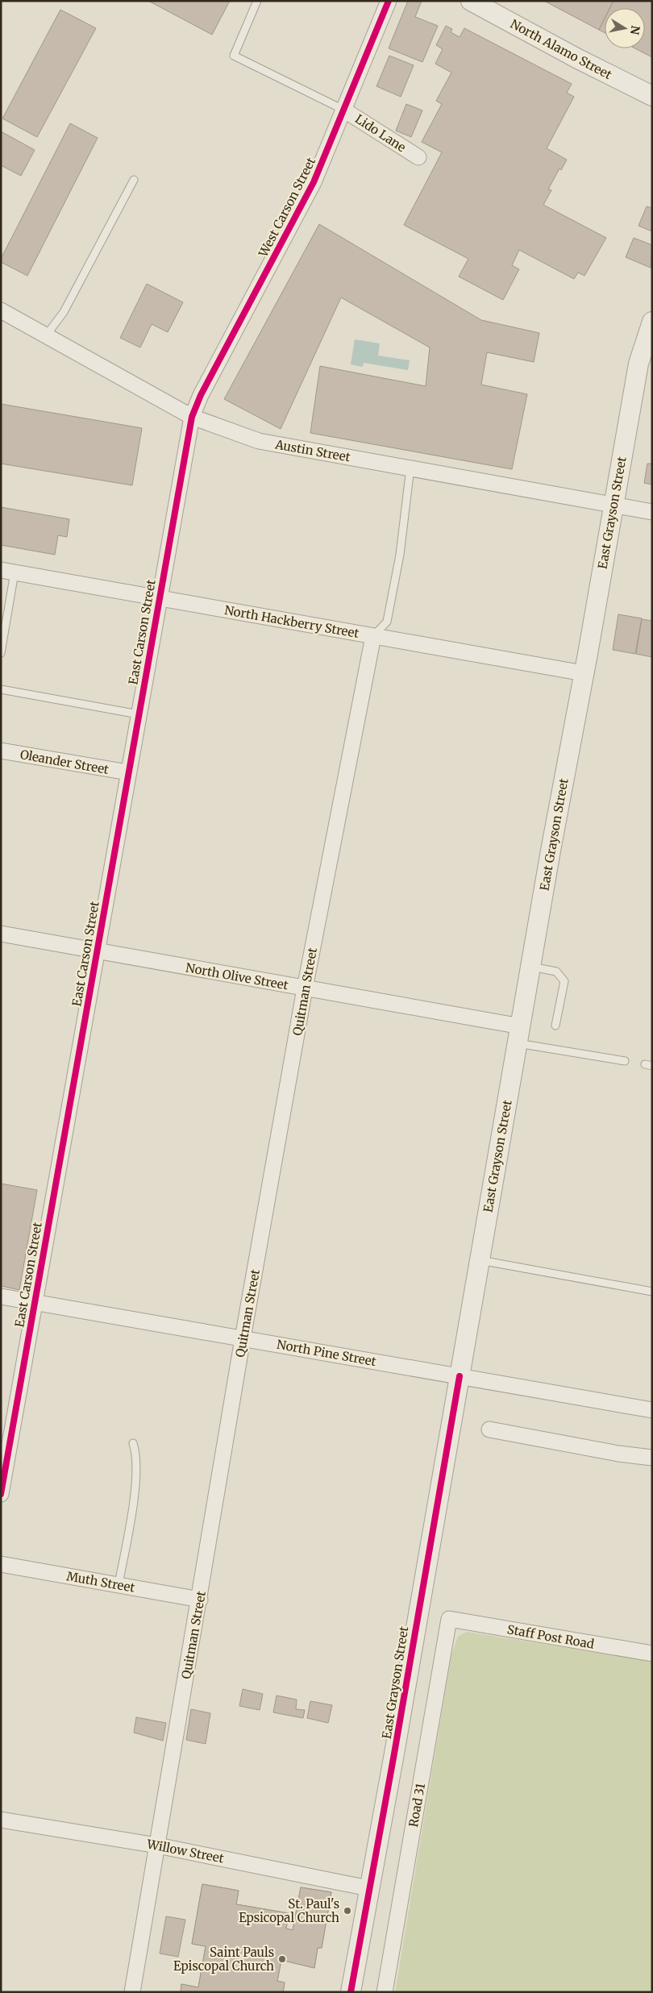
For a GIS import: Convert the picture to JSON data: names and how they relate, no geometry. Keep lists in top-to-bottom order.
{
  "streets": {
    "street": [
      "North Alamo Street",
      "Lido Lane",
      "West Carson Street",
      "Austin Street",
      "East Grayson Street",
      "North Hackberry Street",
      "East Carson Street",
      "Oleander Street",
      "North Olive Street",
      "Quitman Street",
      "North Pine Street",
      "Muth Street",
      "Staff Post Road",
      "Road 31",
      "Willow Street"
    ]
  },
  "crossings": [
    ["Lido Lane", "West Carson Street"],
    ["West Carson Street", "Austin Street"],
    ["West Carson Street", "East Carson Street"],
    ["Austin Street", "East Grayson Street"],
    ["Austin Street", "East Carson Street"],
    ["East Grayson Street", "North Hackberry Street"],
    ["East Grayson Street", "North Olive Street"],
    ["East Grayson Street", "North Pine Street"],
    ["East Grayson Street", "Willow Street"],
    ["North Hackberry Street", "East Carson Street"],
    ["North Hackberry Street", "Quitman Street"],
    ["East Carson Street", "Oleander Street"],
    ["East Carson Street", "North Olive Street"],
    ["East Carson Street", "North Pine Street"],
    ["North Olive Street", "Quitman Street"],
    ["Quitman Street", "North Pine Street"],
    ["Quitman Street", "Muth Street"],
    ["Quitman Street", "Willow Street"],
    ["Staff Post Road", "Road 31"]
  ],
  "places": ["St. Paul's Epsicopal Church", "Saint Pauls Episcopal Church"],
  "north": "right"
}
